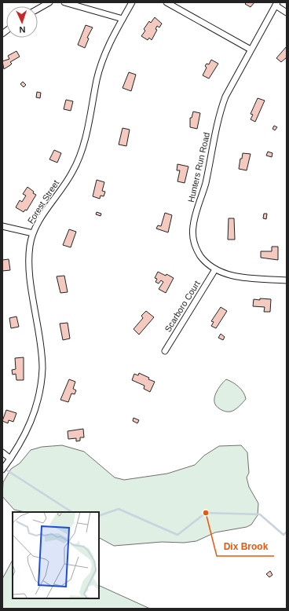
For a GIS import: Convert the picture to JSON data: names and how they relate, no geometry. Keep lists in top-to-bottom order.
{
  "streets": {
    "street": ["Hunters Run Road", "Forest Street", "Scarboro Court"]
  },
  "crossings": [
    ["Hunters Run Road", "Scarboro Court"]
  ],
  "places": ["Dix Brook"],
  "north": "bottom"
}
